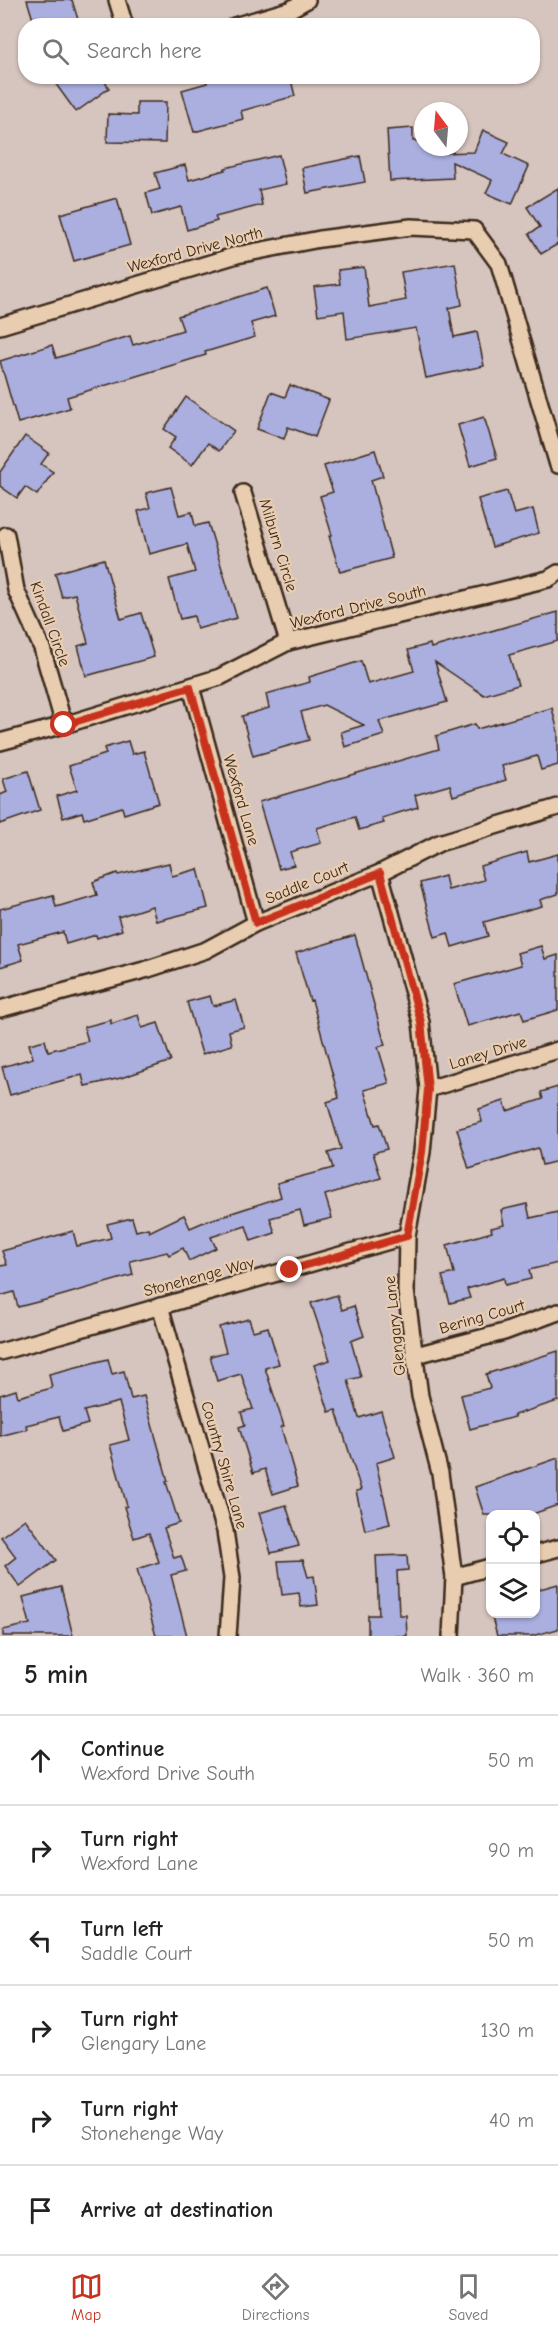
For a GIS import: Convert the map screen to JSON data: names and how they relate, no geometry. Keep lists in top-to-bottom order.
{
  "streets": {
    "street": [
      "Wexford Drive North",
      "Milburn Circle",
      "Wexford Drive South",
      "Kindall Circle",
      "Wexford Lane",
      "Saddle Court",
      "Laney Drive",
      "Stonehenge Way",
      "Bering Court",
      "Glengary Lane",
      "Country Shire Lane"
    ]
  },
  "crossings": [
    ["Milburn Circle", "Wexford Drive South"],
    ["Wexford Drive South", "Kindall Circle"],
    ["Wexford Drive South", "Wexford Lane"],
    ["Wexford Lane", "Saddle Court"],
    ["Saddle Court", "Glengary Lane"],
    ["Laney Drive", "Glengary Lane"],
    ["Stonehenge Way", "Glengary Lane"],
    ["Stonehenge Way", "Country Shire Lane"],
    ["Bering Court", "Glengary Lane"]
  ],
  "north": "top",
  "page": {
    "search": "Search here",
    "heading": ["5 min", "Walk · 360 m"],
    "list": [
      ["Continue", "Wexford Drive South", "50 m"],
      ["Turn right", "Wexford Lane", "90 m"],
      ["Turn left", "Saddle Court", "50 m"],
      ["Turn right", "Glengary Lane", "130 m"],
      ["Turn right", "Stonehenge Way", "40 m"],
      "Arrive at destination"
    ],
    "nav": ["Map", "Directions", "Saved"]
  }
}
